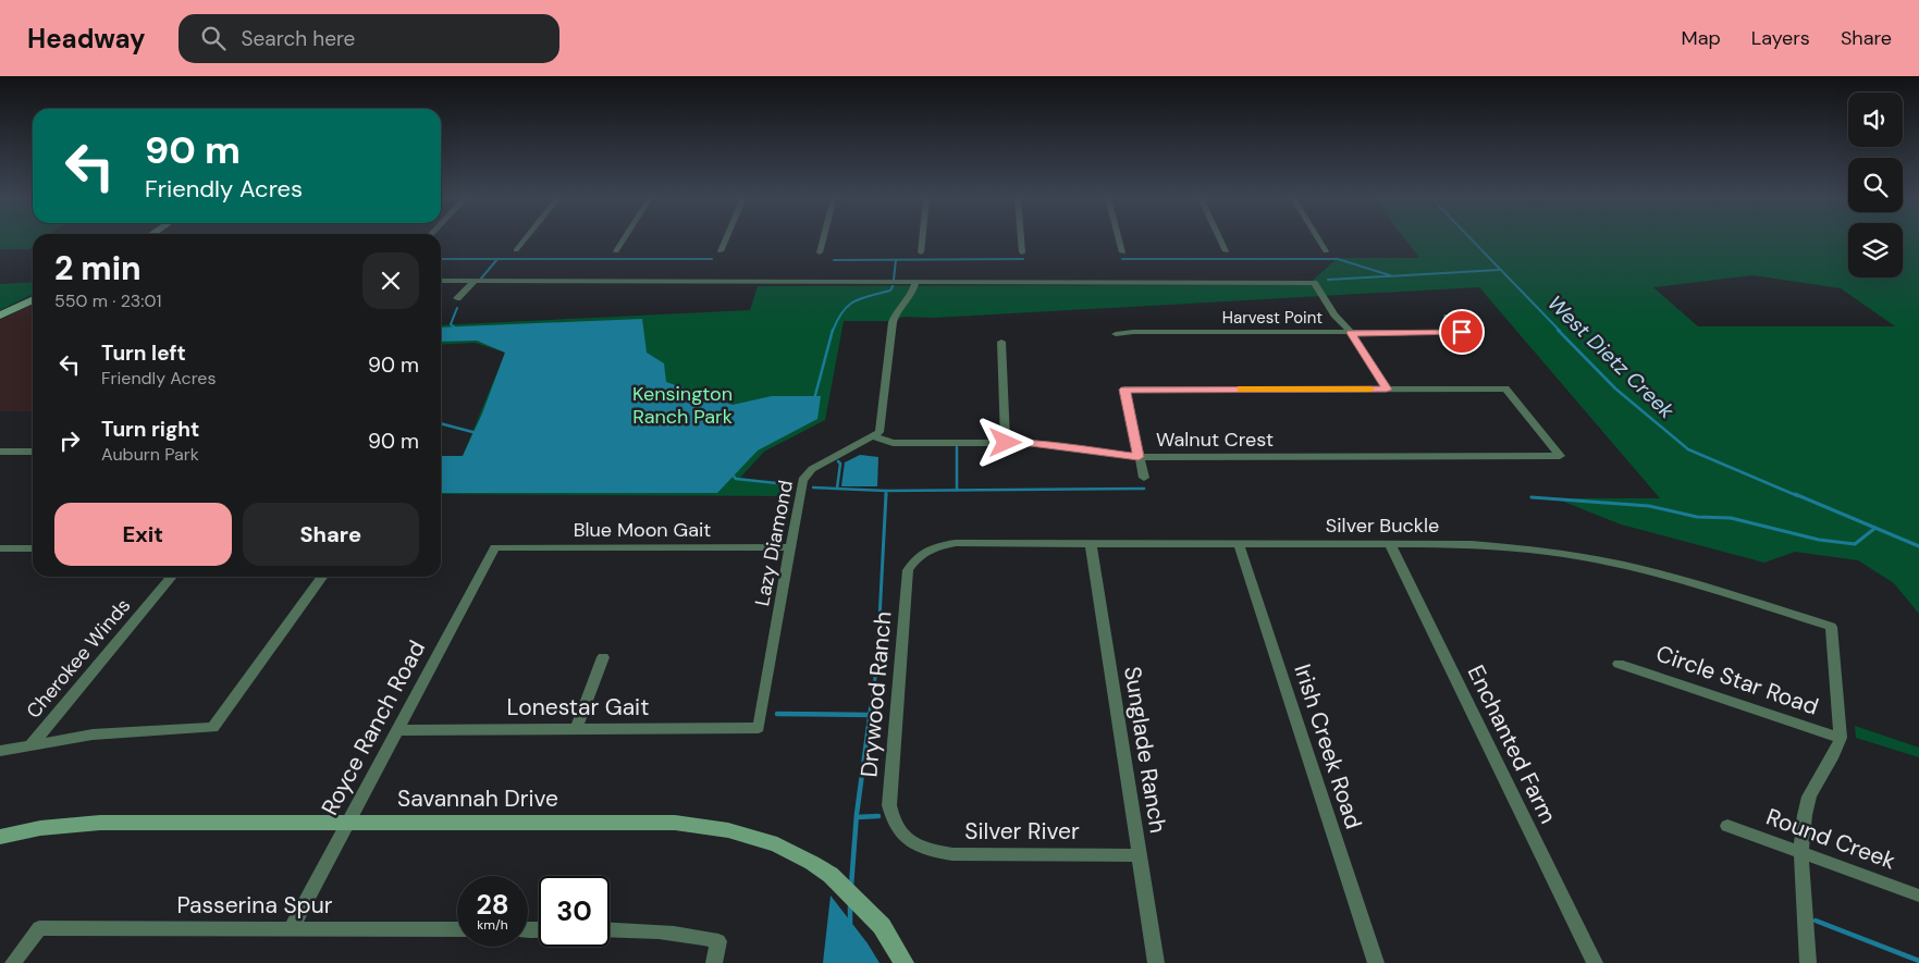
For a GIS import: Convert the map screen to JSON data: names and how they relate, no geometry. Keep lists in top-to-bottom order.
{
  "streets": {
    "street": [
      "Harvest Point",
      "Walnut Crest",
      "Silver Buckle",
      "Blue Moon Gait",
      "Lazy Diamond",
      "Cherokee Winds",
      "Circle Star Road",
      "Drywood Ranch",
      "Lonestar Gait",
      "Royce Ranch Road",
      "Enchanted Farm",
      "Irish Creek Road",
      "Sunglade Ranch",
      "Savannah Drive",
      "Silver River",
      "Round Creek",
      "Passerina Spur"
    ]
  },
  "crossings": [
    ["Walnut Crest", "Lazy Diamond"],
    ["Silver Buckle", "Circle Star Road"],
    ["Silver Buckle", "Drywood Ranch"],
    ["Silver Buckle", "Enchanted Farm"],
    ["Silver Buckle", "Irish Creek Road"],
    ["Silver Buckle", "Sunglade Ranch"],
    ["Blue Moon Gait", "Lazy Diamond"],
    ["Blue Moon Gait", "Royce Ranch Road"],
    ["Lazy Diamond", "Lonestar Gait"],
    ["Drywood Ranch", "Silver River"],
    ["Lonestar Gait", "Royce Ranch Road"],
    ["Royce Ranch Road", "Savannah Drive"],
    ["Royce Ranch Road", "Passerina Spur"],
    ["Sunglade Ranch", "Silver River"]
  ],
  "water": ["West Dietz Creek"],
  "parks": ["Kensington Ranch Park"],
  "page": {
    "header": "Headway",
    "search": "Search here",
    "nav": ["Map", "Layers", "Share"],
    "turn": ["90 m", "Friendly Acres"],
    "heading": ["2 min", "550 m · 23:01"],
    "list": [
      {
        "name": "Turn left",
        "note": "Friendly Acres",
        "value": "90 m"
      },
      {
        "name": "Turn right",
        "note": "Auburn Park",
        "value": "90 m"
      }
    ],
    "buttons": ["Exit", "Share"],
    "speed": "28 km/h",
    "limit": "30"
  }
}
